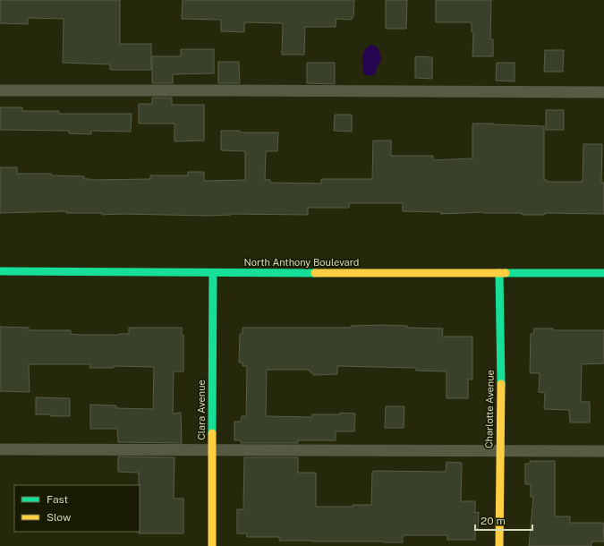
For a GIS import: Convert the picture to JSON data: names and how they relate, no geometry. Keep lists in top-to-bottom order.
{
  "streets": {
    "main road": ["North Anthony Boulevard", "Charlotte Avenue", "Clara Avenue"]
  },
  "crossings": [
    ["North Anthony Boulevard", "Charlotte Avenue"],
    ["North Anthony Boulevard", "Clara Avenue"]
  ],
  "legend": ["Fast", "Slow"],
  "scale_bar": "20 m"
}
